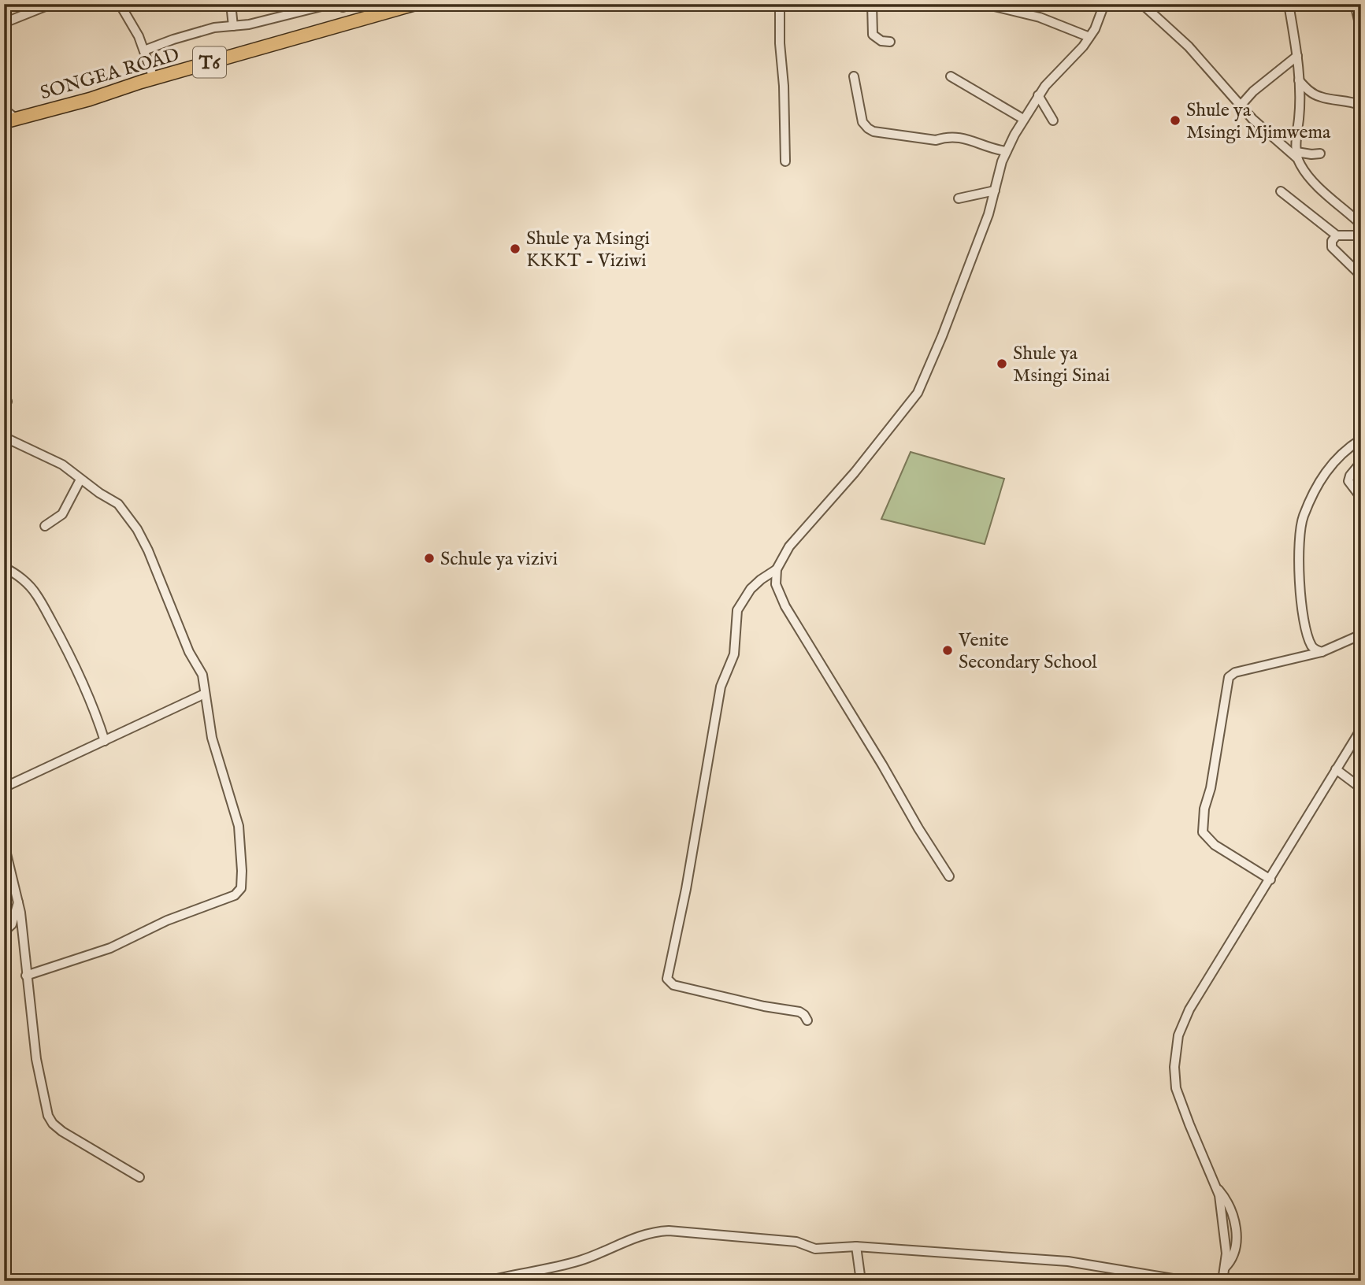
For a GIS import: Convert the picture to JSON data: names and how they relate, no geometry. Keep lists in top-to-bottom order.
{
  "streets": {
    "highway": ["T6", "SONGEA ROAD"]
  },
  "places": [
    "Shule ya Msingi Mjimwema",
    "Shule ya Msingi KKKT - Viziwi",
    "Shule ya Msingi Sinai",
    "Schule ya vizivi",
    "Venite Secondary School"
  ]
}
